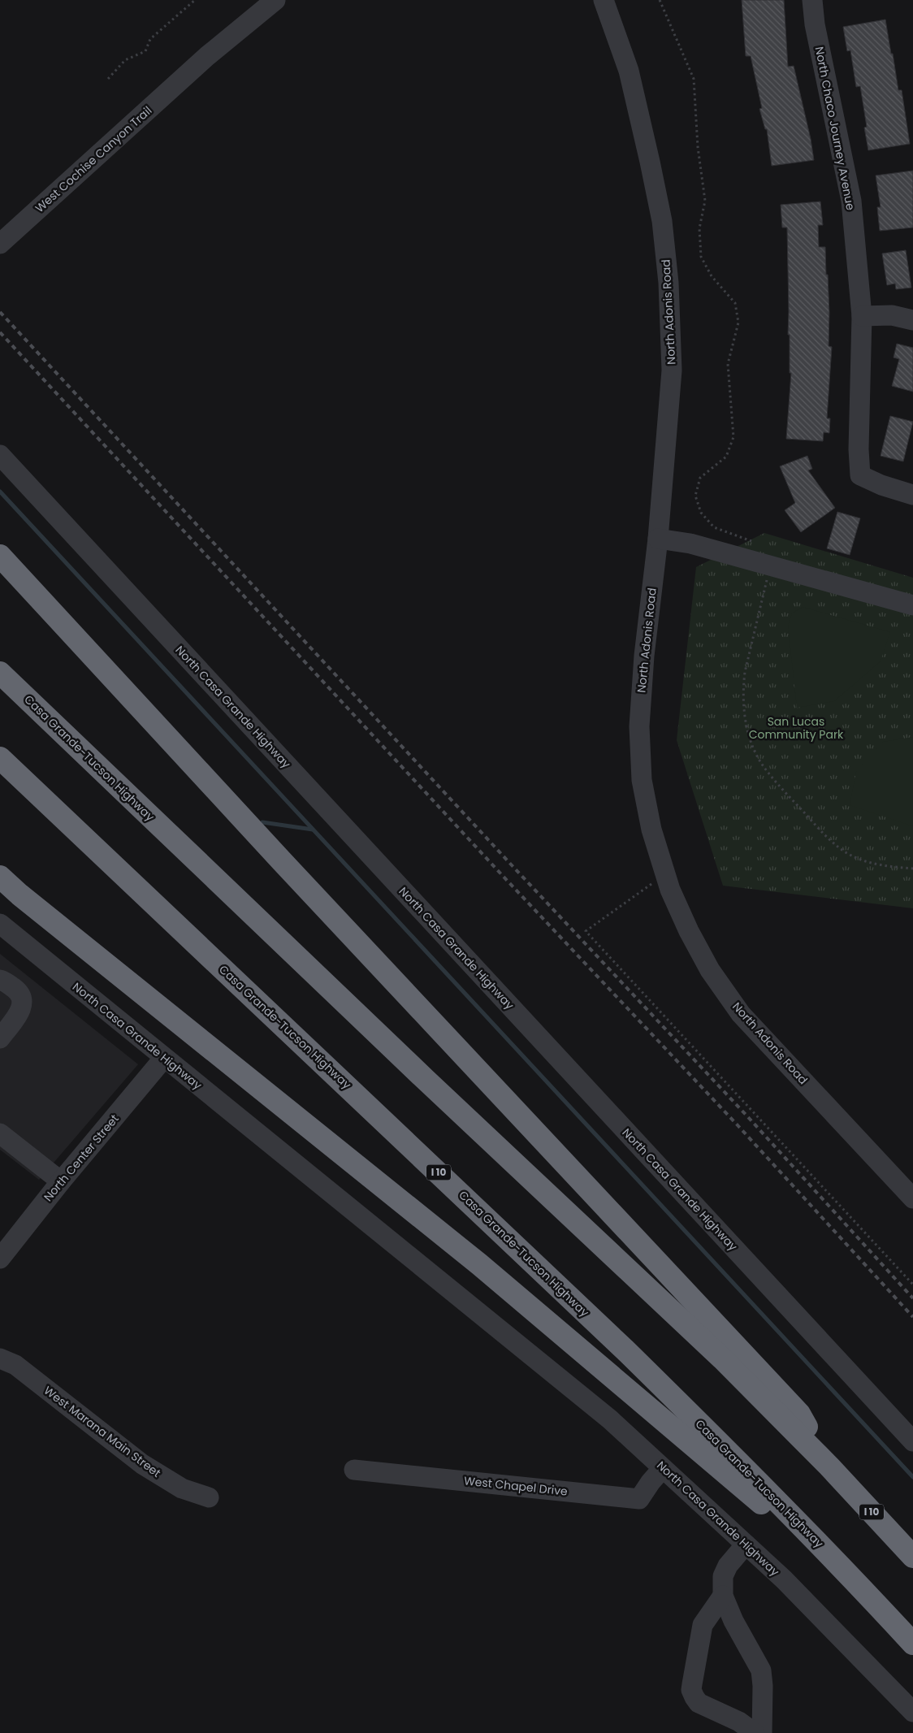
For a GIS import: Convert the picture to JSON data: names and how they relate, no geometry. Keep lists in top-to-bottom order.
{
  "streets": {
    "highway": ["Casa Grande-Tucson Highway", "I 10"],
    "street": [
      "North Chaco Journey Avenue",
      "West Cochise Canyon Trail",
      "North Adonis Road",
      "North Casa Grande Highway",
      "North Center Street",
      "West Marana Main Street",
      "West Chapel Drive"
    ]
  },
  "crossings": [
    ["North Casa Grande Highway", "North Center Street"],
    ["North Casa Grande Highway", "West Chapel Drive"]
  ],
  "parks": ["San Lucas Community Park"]
}
